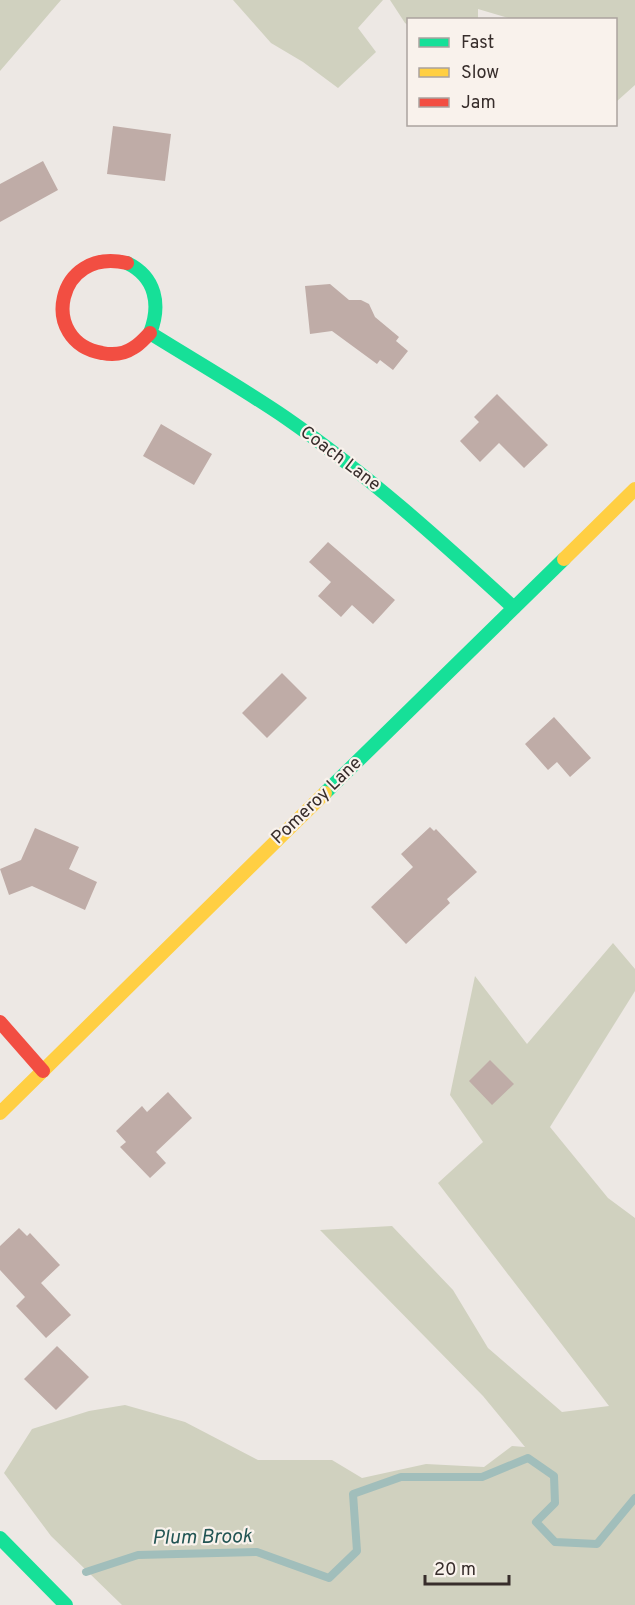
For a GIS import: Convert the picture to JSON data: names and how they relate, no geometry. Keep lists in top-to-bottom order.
{
  "streets": {
    "street": ["Coach Lane", "Pomeroy Lane"]
  },
  "crossings": [
    ["Coach Lane", "Pomeroy Lane"]
  ],
  "water": ["Plum Brook"],
  "legend": ["Fast", "Slow", "Jam"],
  "scale_bar": "20 m"
}
